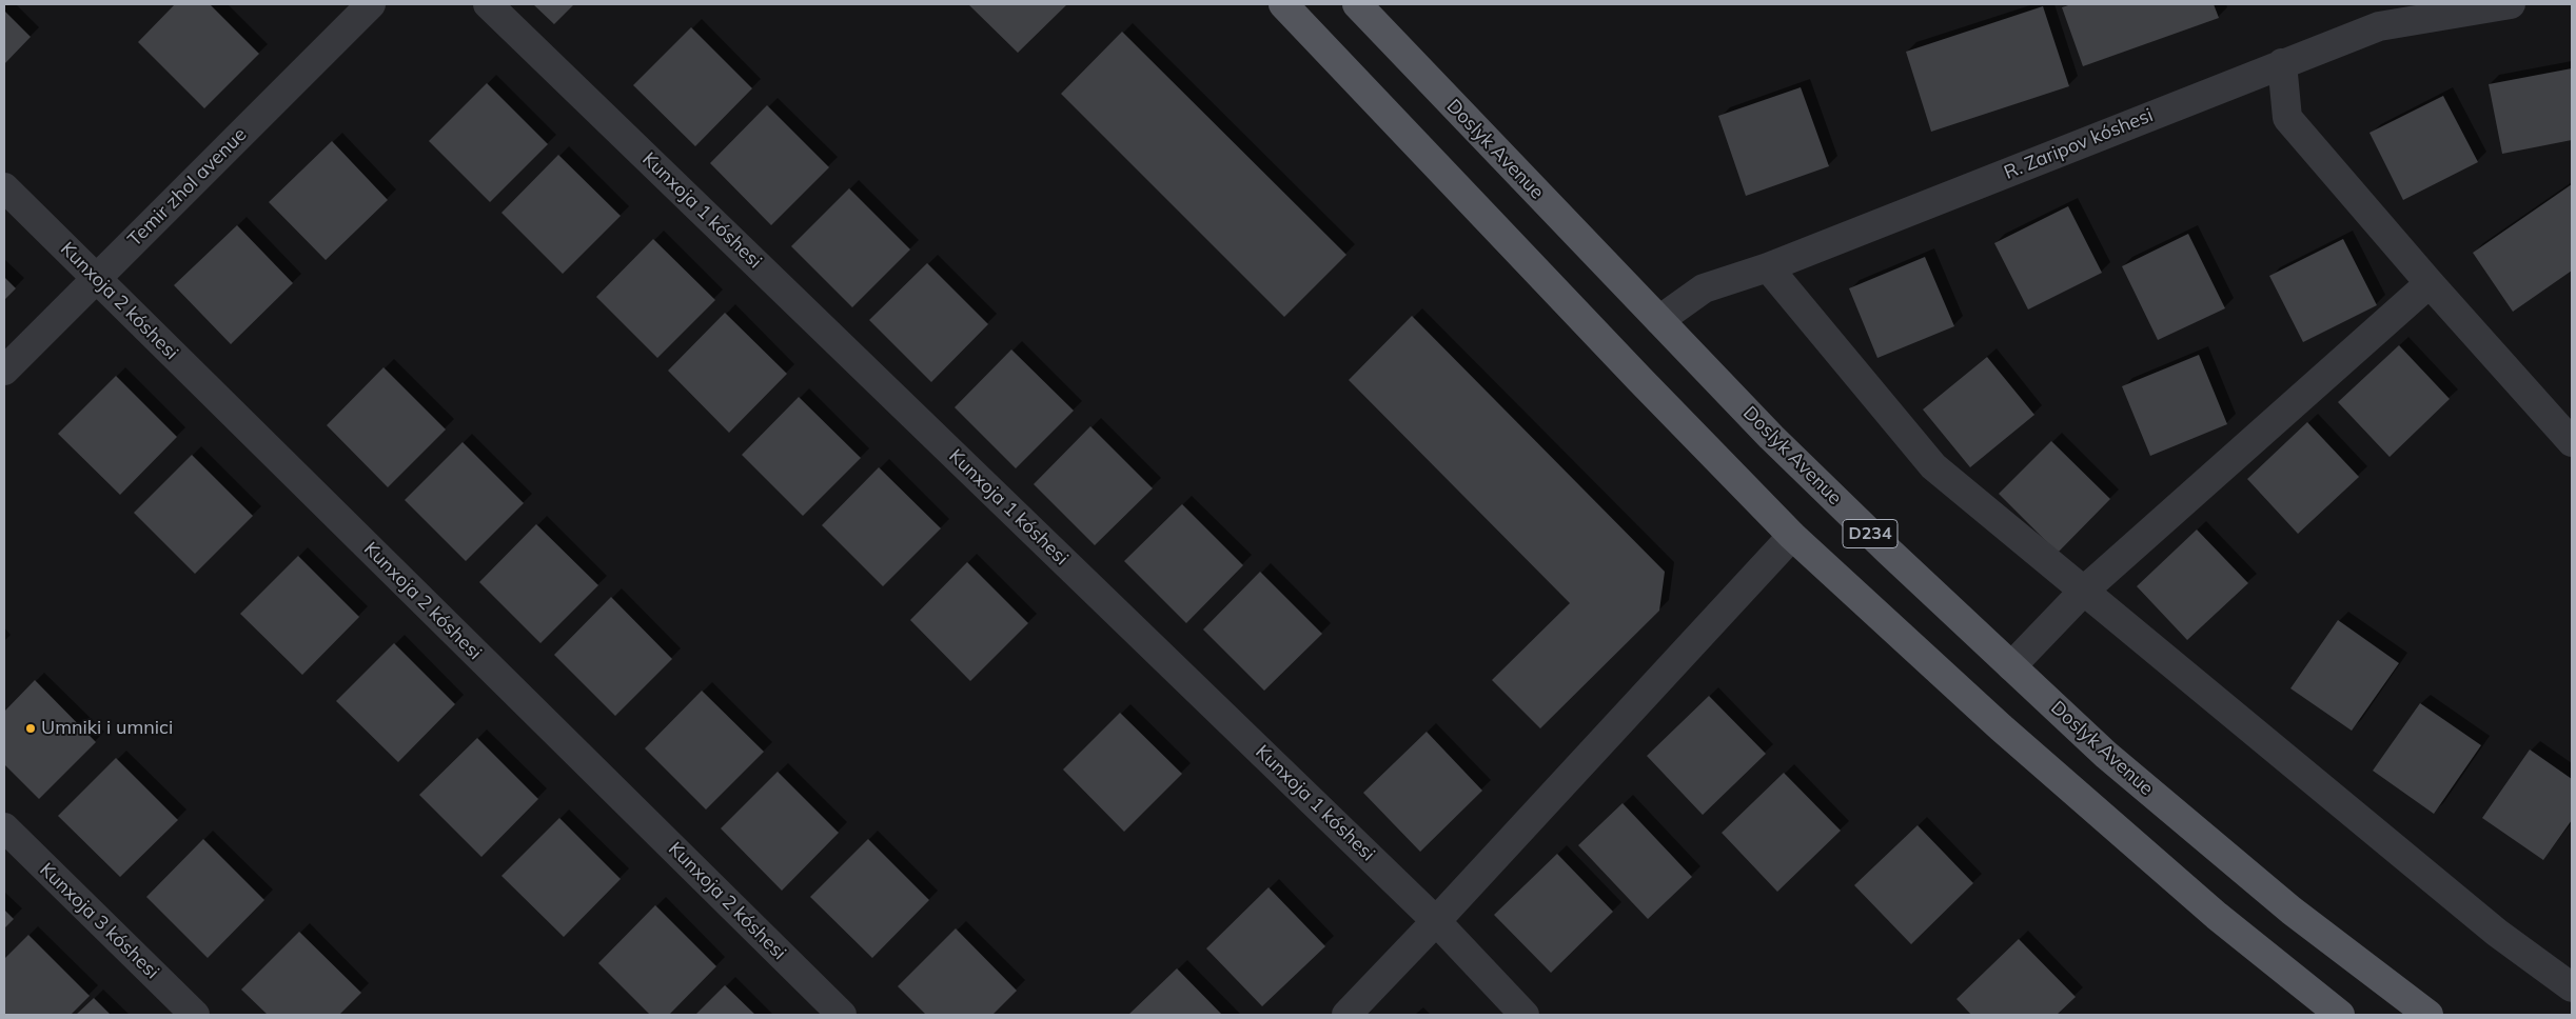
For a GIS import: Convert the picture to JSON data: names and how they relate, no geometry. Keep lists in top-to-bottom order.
{
  "streets": {
    "main road": ["Doslyk Avenue", "D234"],
    "street": [
      "R. Zaripov kóshesi",
      "Temir zhol avenue",
      "Kunxoja 1 kóshesi",
      "Kunxoja 2 kóshesi",
      "Kunxoja 3 kóshesi"
    ]
  },
  "crossings": [
    ["R. Zaripov kóshesi", "Doslyk Avenue"],
    ["Temir zhol avenue", "Kunxoja 2 kóshesi"]
  ],
  "places": ["Umniki i umnici"]
}
